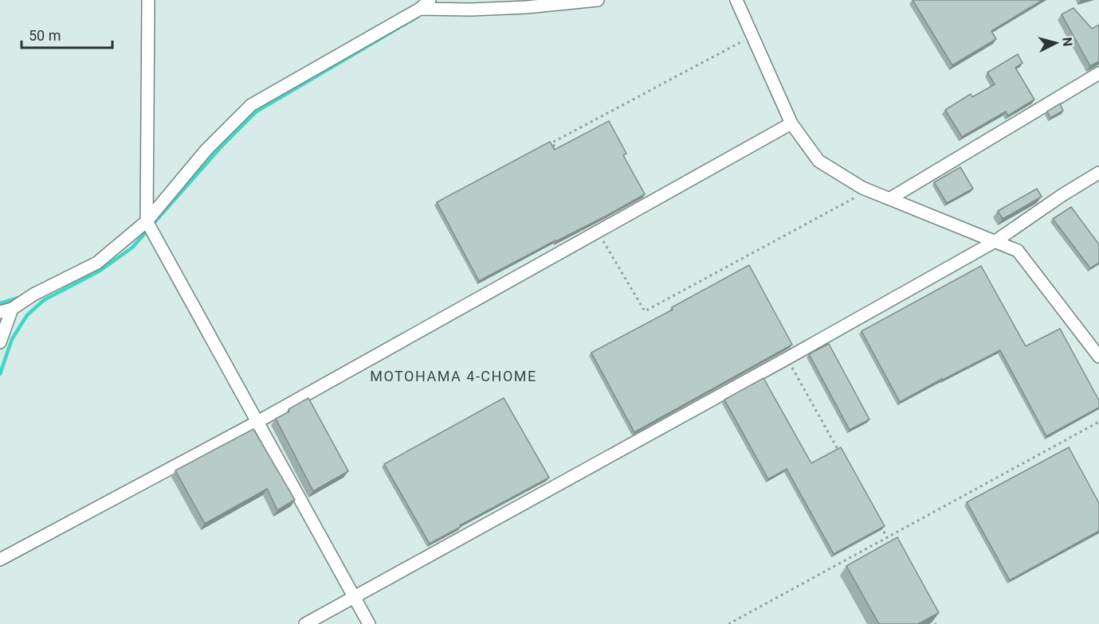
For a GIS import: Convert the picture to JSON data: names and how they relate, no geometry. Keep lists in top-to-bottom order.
{
  "districts": ["MOTOHAMA 4-CHOME"],
  "scale_bar": "50 m",
  "north": "right"
}
